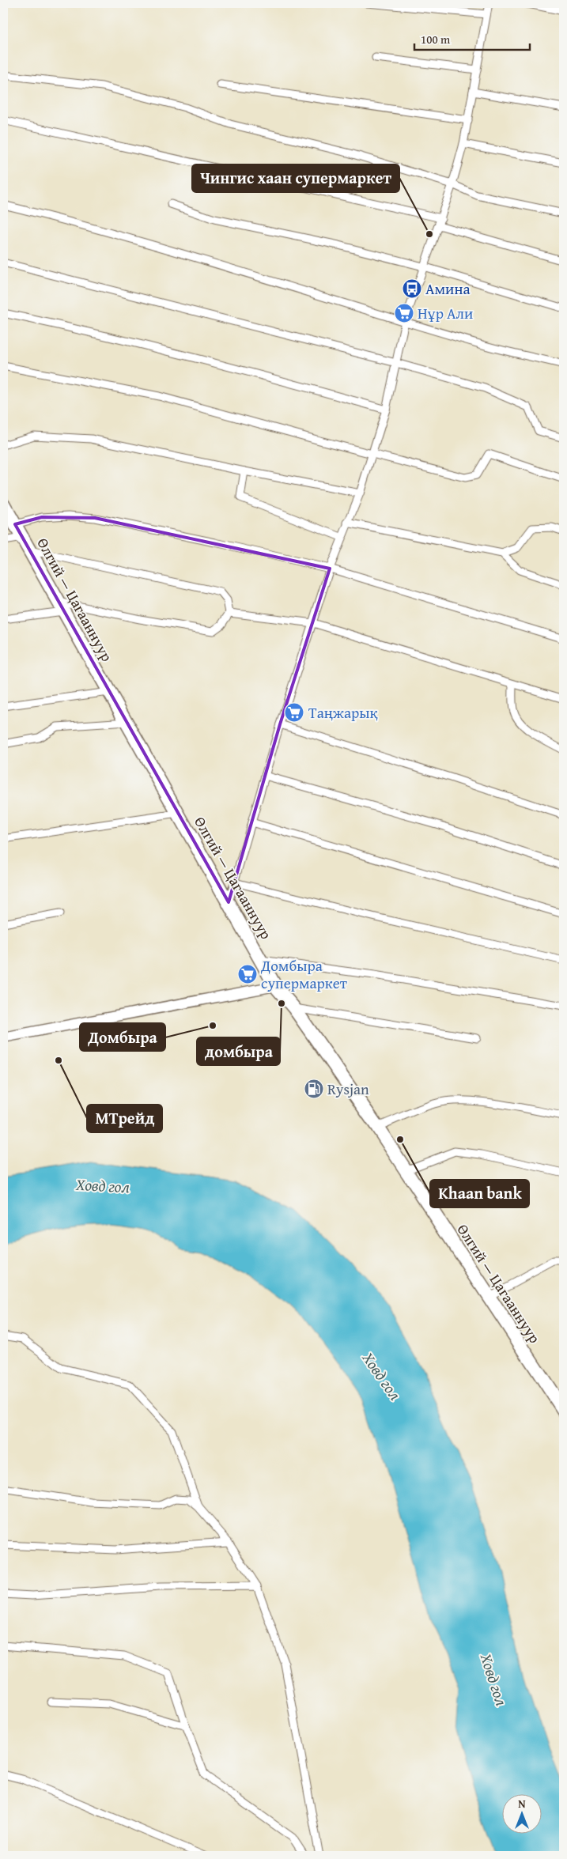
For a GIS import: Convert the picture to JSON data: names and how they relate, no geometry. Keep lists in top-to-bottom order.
{
  "streets": {
    "highway": ["Өлгий — Цагааннуур"]
  },
  "water": ["Ховд гол"],
  "places": {
    "other": [
      "Чингис хаан супермаркет",
      "домбыра",
      "Домбыра",
      "MTрейд",
      "Khaan bank"
    ],
    "bus stop": ["Амина"],
    "supermarket": ["Нұр Али", "Таңжарық", "Домбыра супермаркет"],
    "fuel station": ["Rysjan"]
  },
  "scale_bar": "100 m",
  "north": "top"
}
